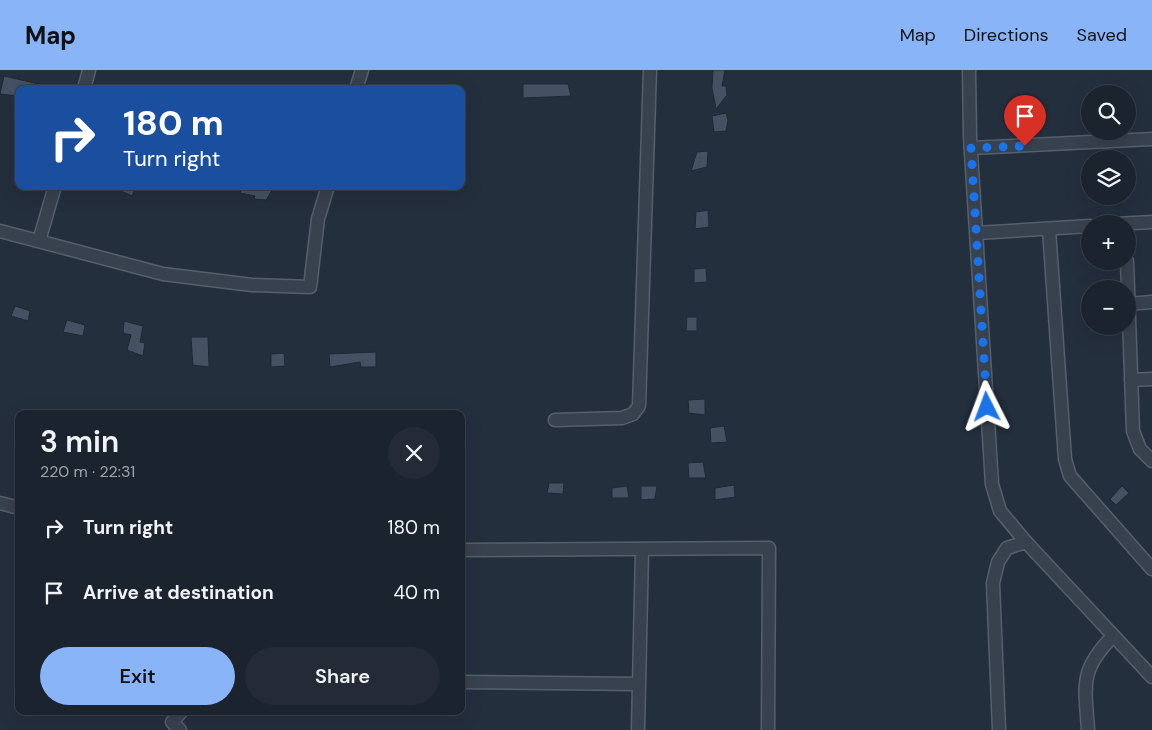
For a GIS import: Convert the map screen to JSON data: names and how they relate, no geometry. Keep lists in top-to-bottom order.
{
  "page": {
    "header": "Map",
    "nav": ["Map", "Directions", "Saved"],
    "map_buttons": ["+", "−"],
    "turn": ["180 m", "Turn right"],
    "heading": ["3 min", "220 m · 22:31"],
    "list": [
      {
        "name": "Turn right",
        "value": "180 m"
      },
      {
        "name": "Arrive at destination",
        "value": "40 m"
      }
    ],
    "buttons": ["Exit", "Share"]
  }
}
